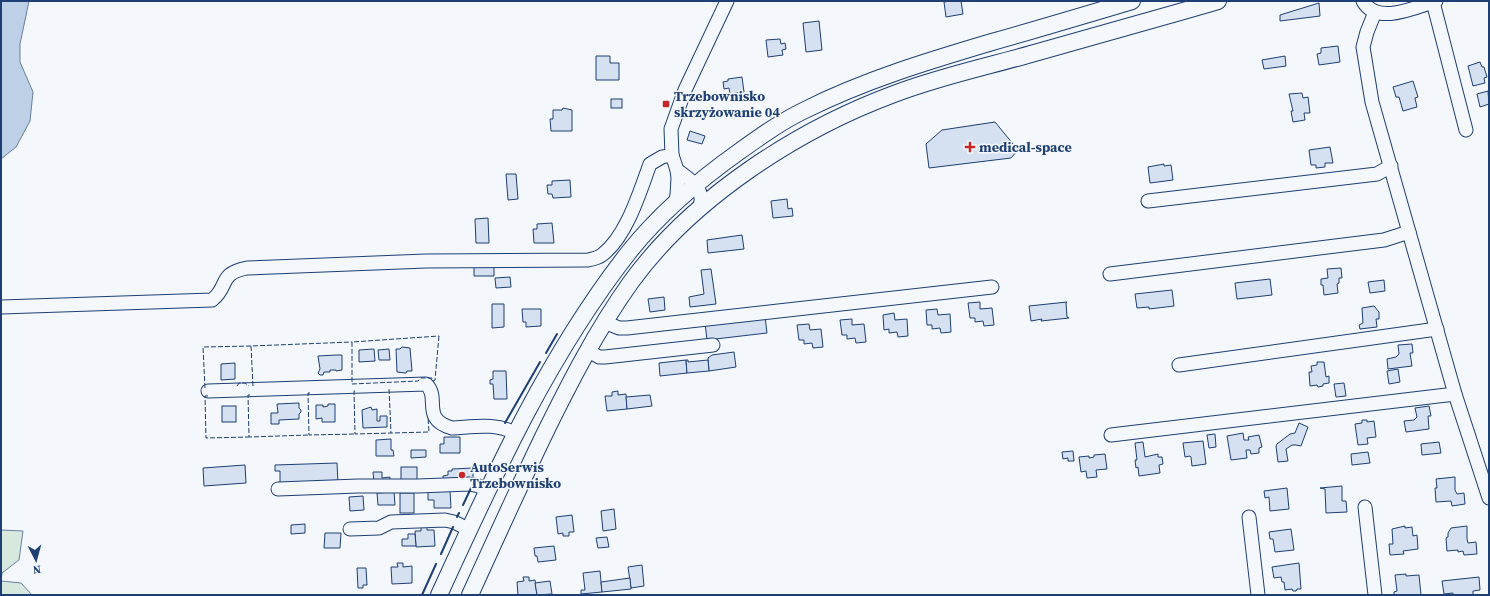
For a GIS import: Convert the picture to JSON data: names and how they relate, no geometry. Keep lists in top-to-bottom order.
{
  "places": {
    "transit": ["Trzebownisko skrzyżowanie 04"],
    "health": ["medical-space"],
    "other": ["AutoSerwis Trzebownisko"]
  },
  "north": "bottom"
}
